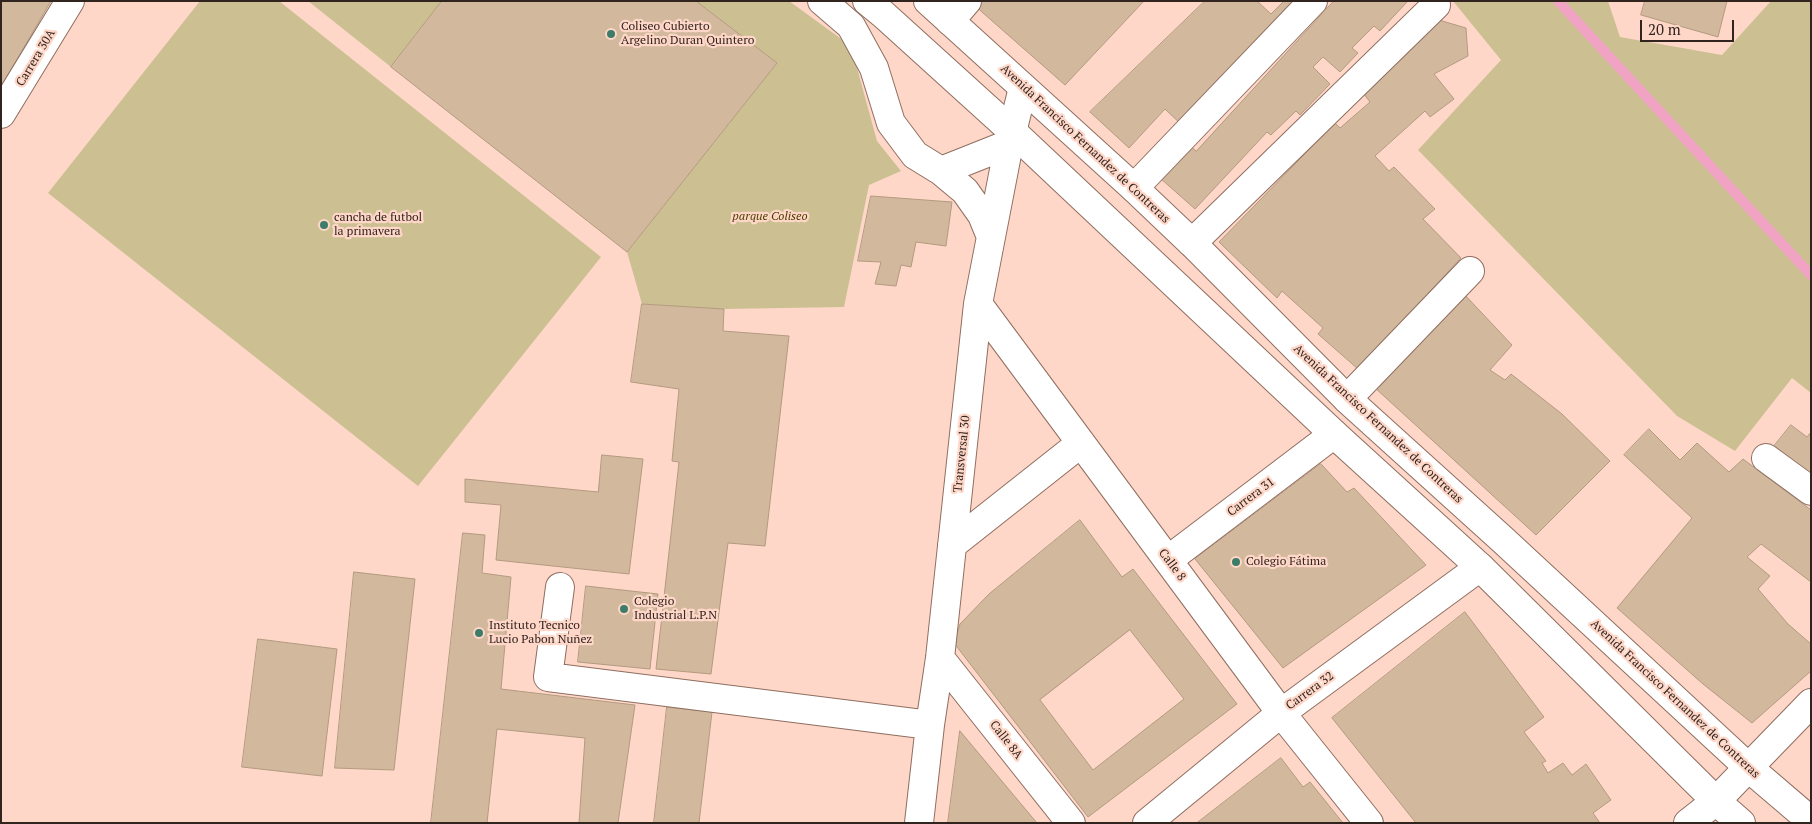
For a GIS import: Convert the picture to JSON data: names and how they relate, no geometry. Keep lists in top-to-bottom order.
{
  "streets": {
    "street": [
      "Carrera 30A",
      "Avenida Francisco Fernandez de Contreras",
      "Transversal 30",
      "Carrera 31",
      "Calle 8",
      "Carrera 32",
      "Calle 8A"
    ]
  },
  "crossings": [
    ["Avenida Francisco Fernandez de Contreras", "Transversal 30"],
    ["Transversal 30", "Calle 8"],
    ["Transversal 30", "Calle 8A"],
    ["Carrera 31", "Calle 8"],
    ["Calle 8", "Carrera 32"]
  ],
  "parks": ["parque Coliseo"],
  "places": [
    "Coliseo Cubierto Argelino Duran Quintero",
    "cancha de futbol la primavera",
    "Colegio Fátima",
    "Colegio Industrial L.P.N",
    "Instituto Tecnico Lucio Pabon Nuñez"
  ],
  "scale_bar": "20 m"
}
